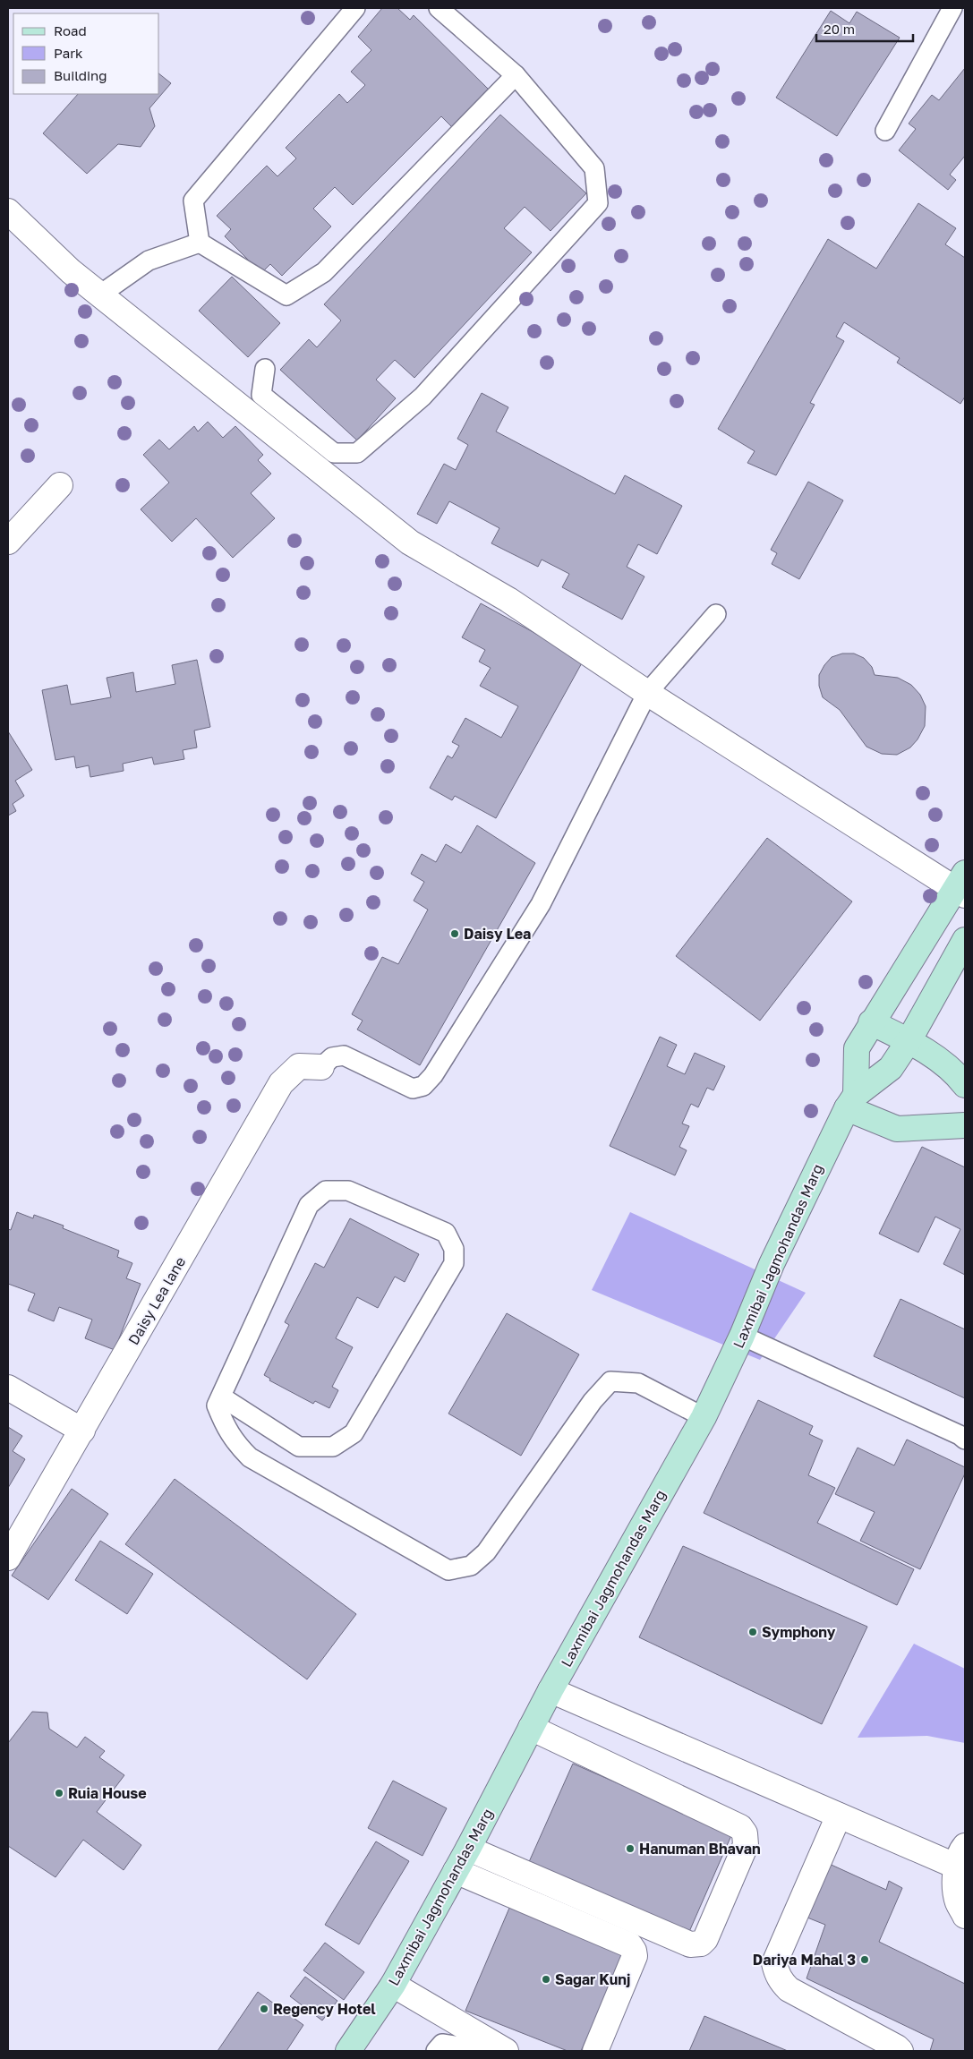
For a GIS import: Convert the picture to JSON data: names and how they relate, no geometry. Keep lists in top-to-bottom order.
{
  "streets": {
    "main road": ["Laxmibai Jagmohandas Marg"],
    "street": ["Daisy Lea lane"]
  },
  "places": [
    "Daisy Lea",
    "Symphony",
    "Ruia House",
    "Hanuman Bhavan",
    "Dariya Mahal 3",
    "Sagar Kunj",
    "Regency Hotel"
  ],
  "legend": ["Road", "Park", "Building"],
  "scale_bar": "20 m"
}
